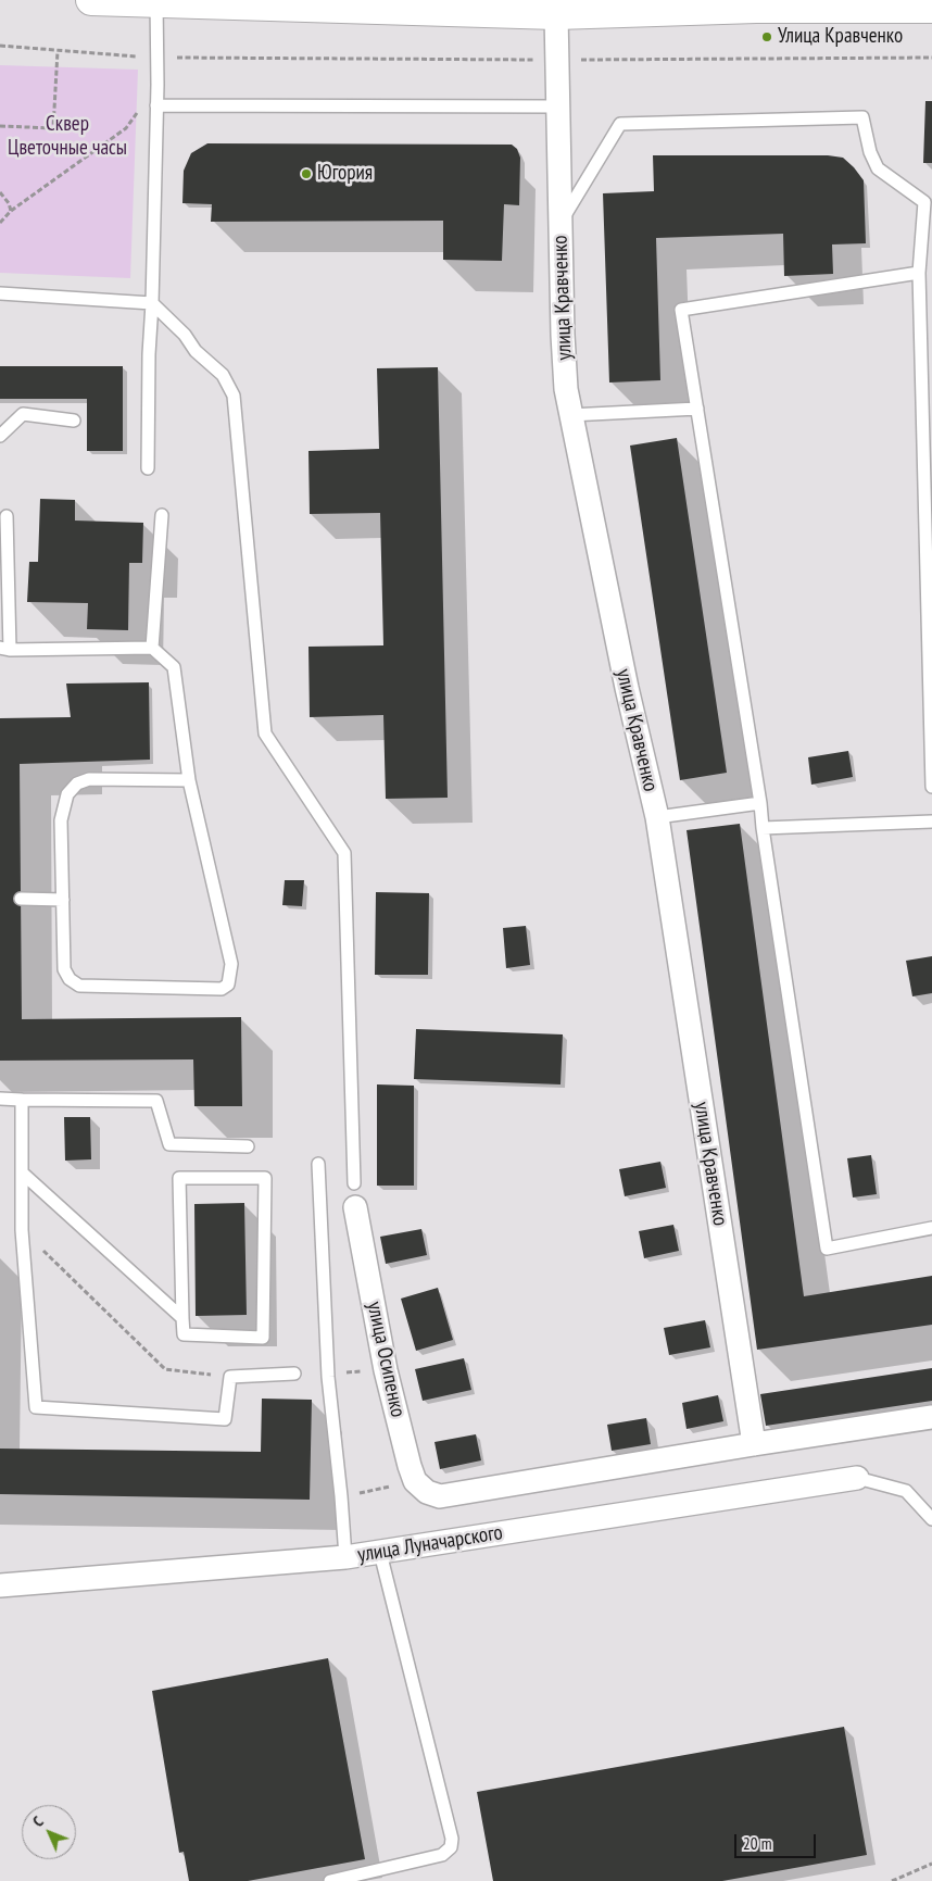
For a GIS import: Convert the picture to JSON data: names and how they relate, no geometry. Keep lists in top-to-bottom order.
{
  "streets": {
    "street": ["улица Кравченко", "улица Осипенко", "улица Луначарского"]
  },
  "parks": ["Сквер Цветочные часы"],
  "places": ["Улица Кравченко", "Югория"],
  "scale_bar": "20 m",
  "north": "top left"
}
